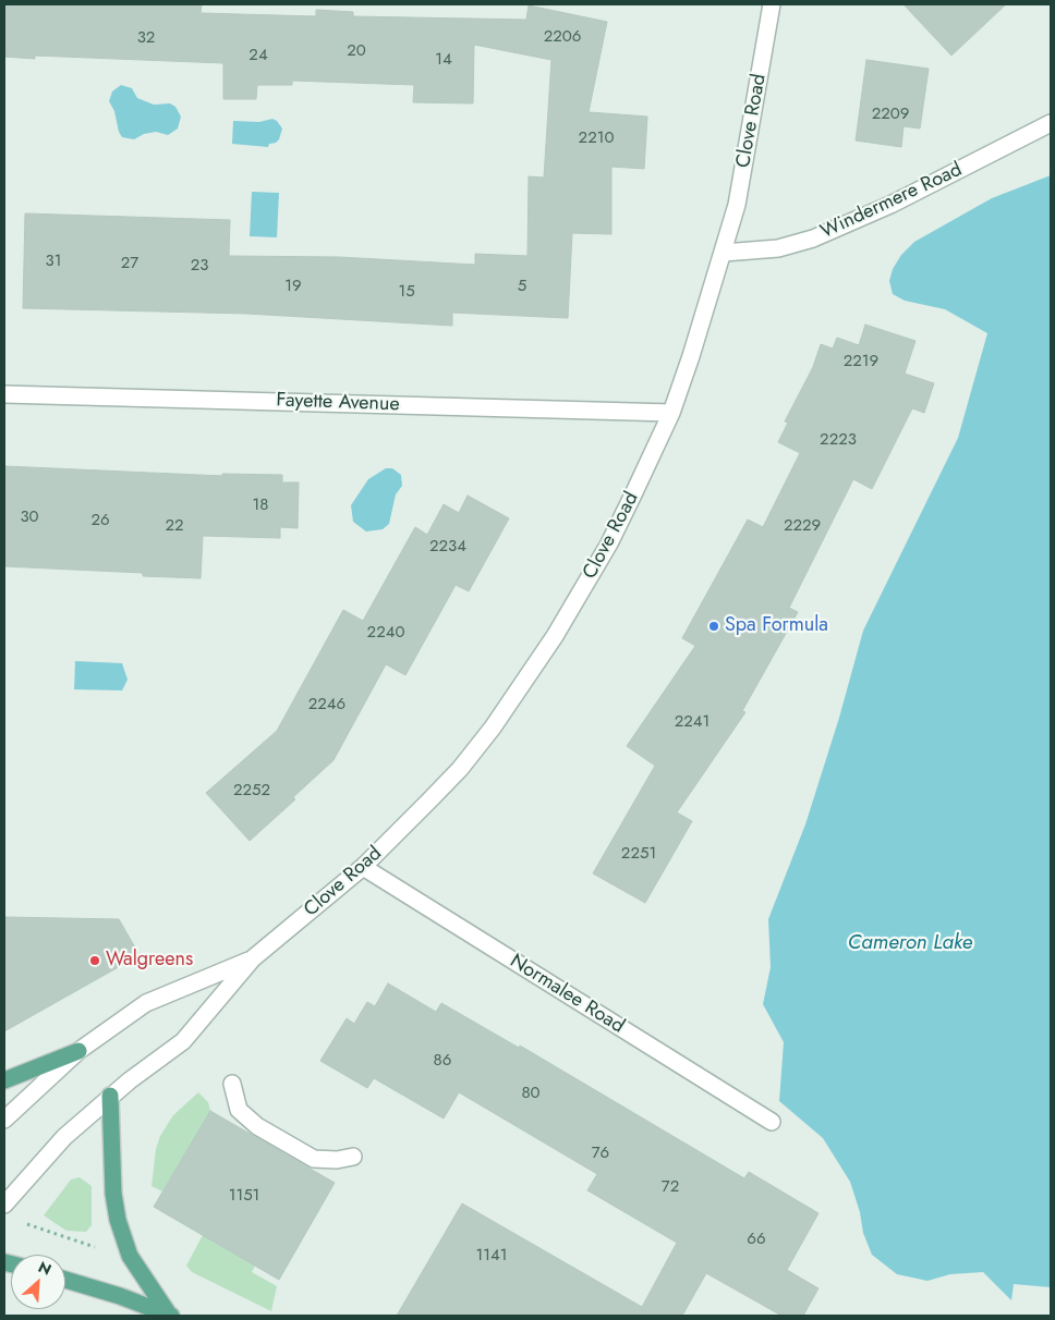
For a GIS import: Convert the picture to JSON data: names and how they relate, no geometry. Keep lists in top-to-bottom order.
{
  "streets": {
    "street": [
      "Clove Road",
      "Windermere Road",
      "Fayette Avenue",
      "Normalee Road"
    ]
  },
  "crossings": [
    ["Clove Road", "Windermere Road"],
    ["Clove Road", "Fayette Avenue"],
    ["Clove Road", "Normalee Road"]
  ],
  "water": ["Cameron Lake"],
  "places": ["Spa Formula", "Walgreens"],
  "house_numbers": [
    "2206",
    "32",
    "20",
    "24",
    "14",
    "2209",
    "2210",
    "31",
    "27",
    "23",
    "19",
    "5",
    "15",
    "2219",
    "2223",
    "18",
    "30",
    "26",
    "22",
    "2229",
    "2234",
    "2240",
    "2246",
    "2241",
    "2252",
    "2251",
    "86",
    "80",
    "76",
    "72",
    "1151",
    "66",
    "1141"
  ],
  "north": "top right"
}
